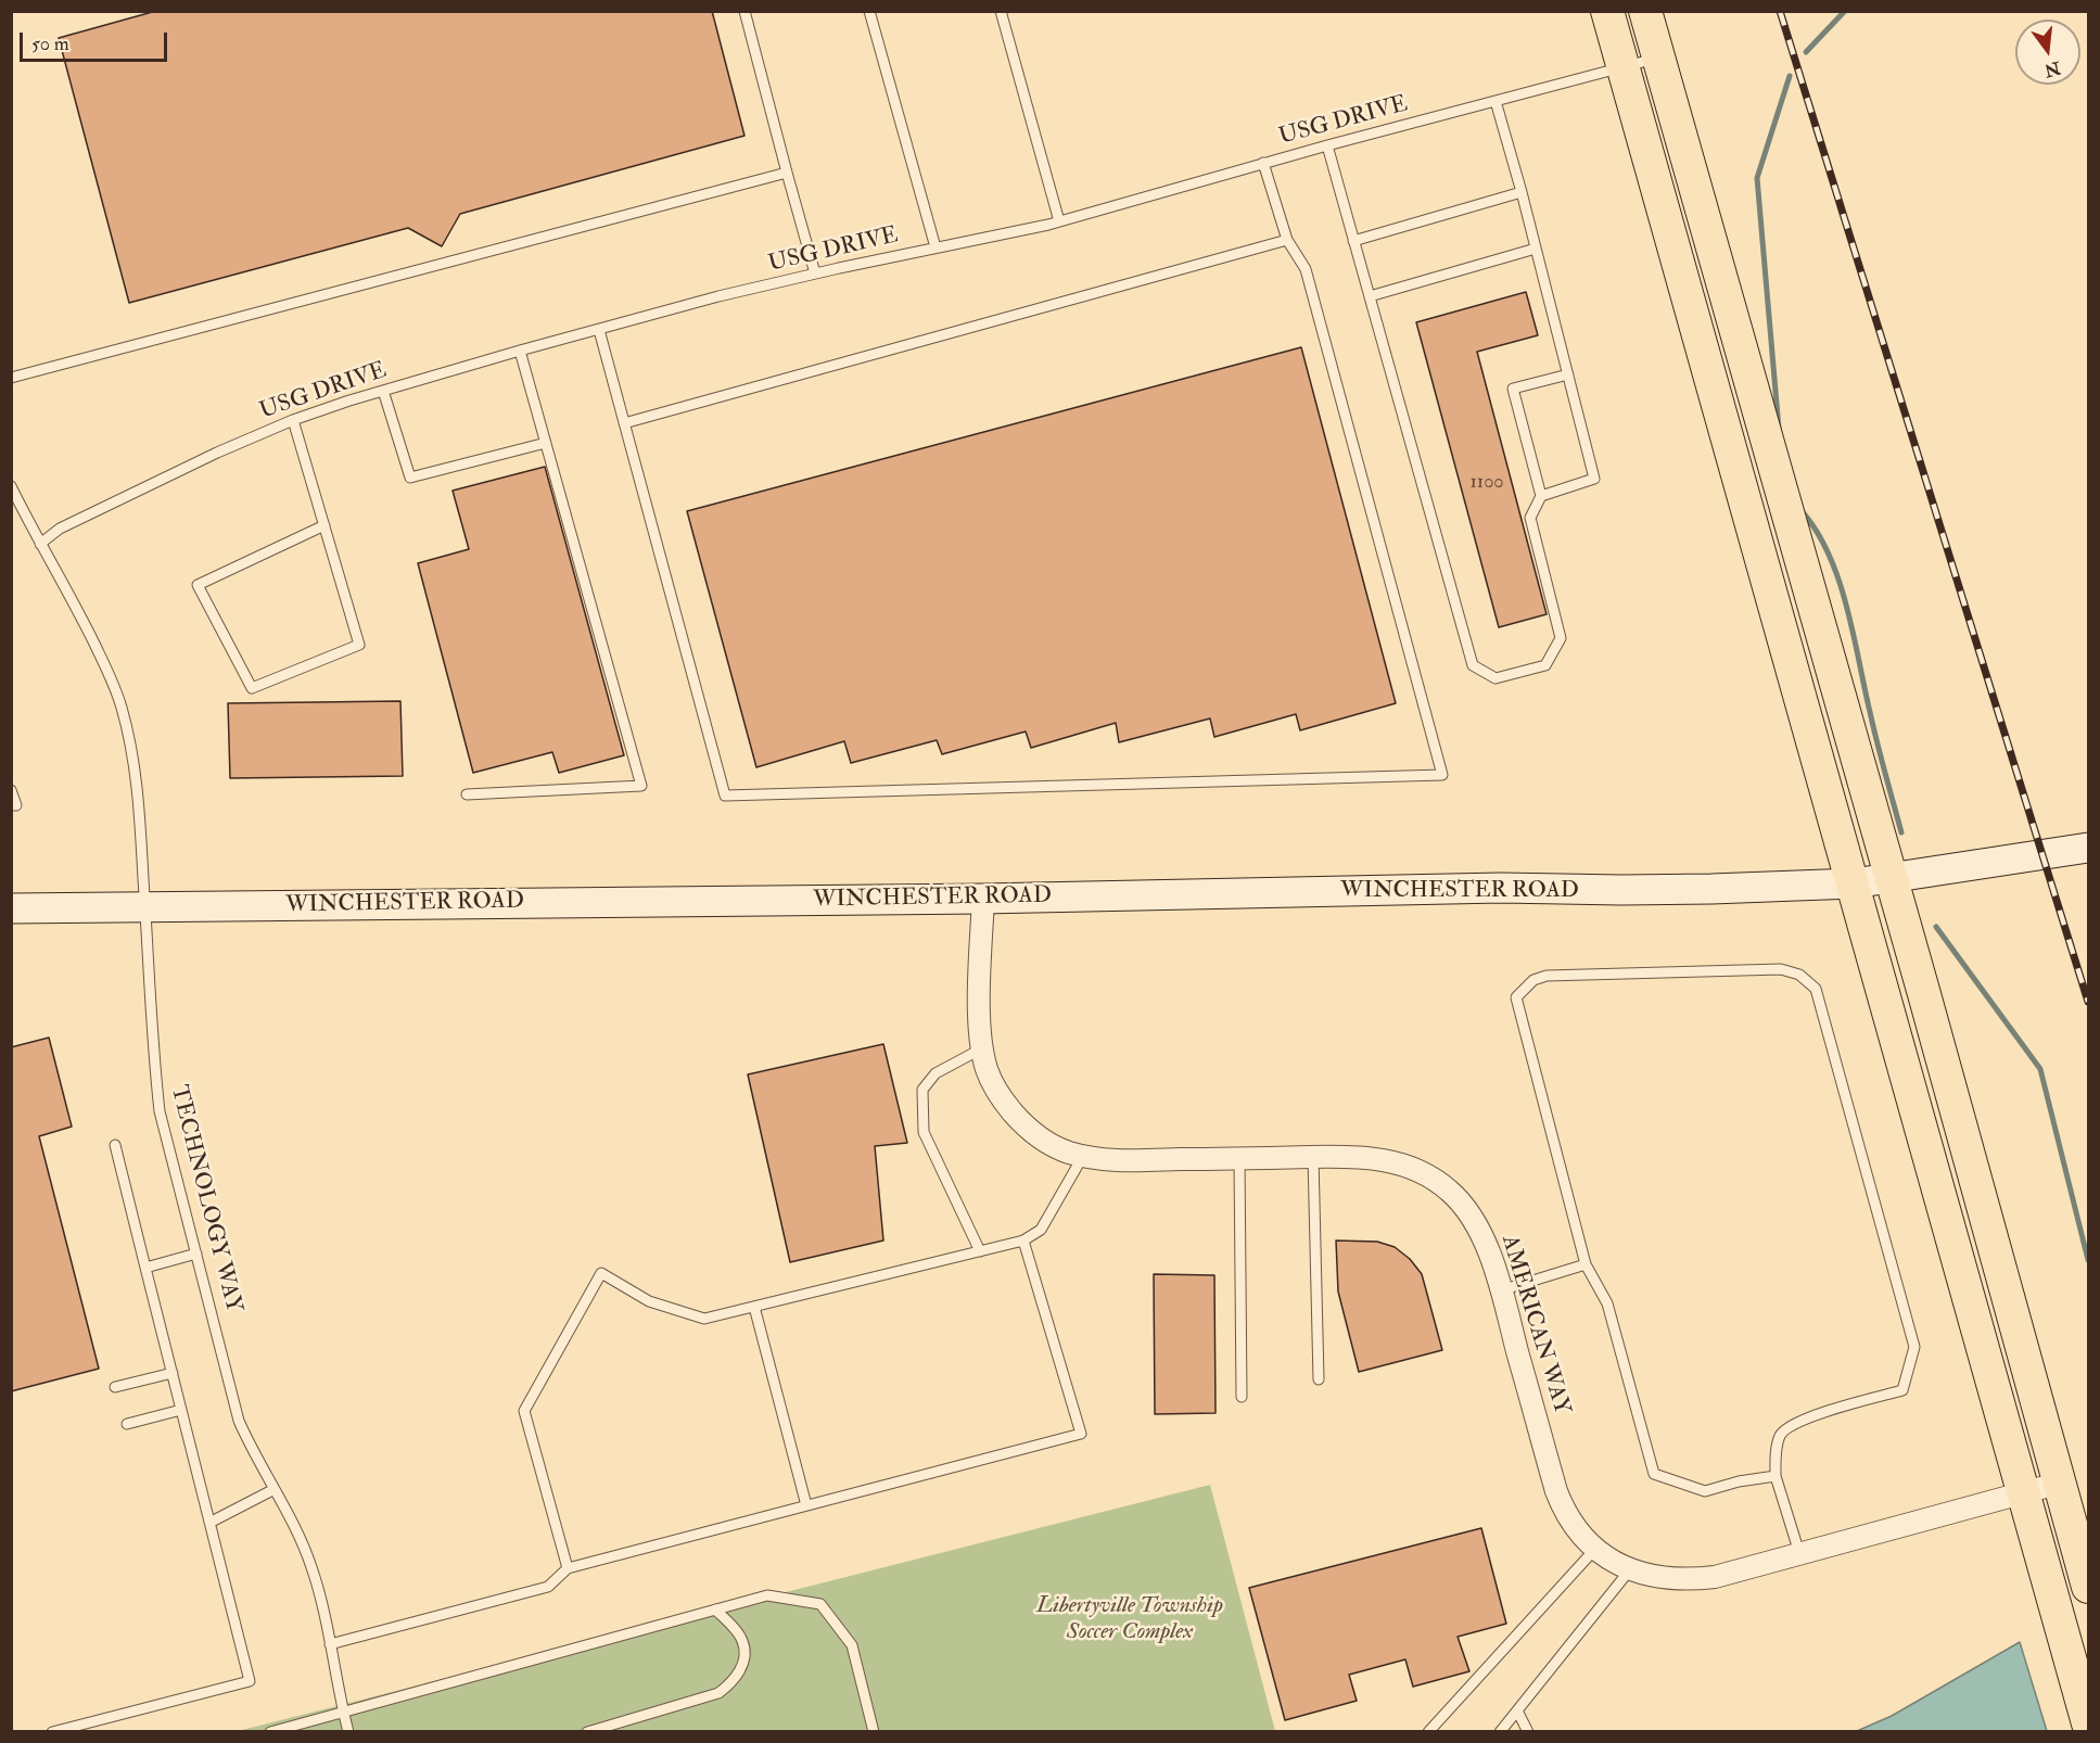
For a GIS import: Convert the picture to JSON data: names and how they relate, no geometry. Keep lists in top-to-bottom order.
{
  "streets": {
    "main road": ["WINCHESTER ROAD"],
    "street": ["AMERICAN WAY"],
    "lane": ["USG DRIVE", "TECHNOLOGY WAY"]
  },
  "crossings": [
    ["USG DRIVE", "TECHNOLOGY WAY"],
    ["WINCHESTER ROAD", "TECHNOLOGY WAY"],
    ["WINCHESTER ROAD", "AMERICAN WAY"]
  ],
  "parks": ["Libertyville Township Soccer Complex"],
  "house_numbers": ["1100"],
  "scale_bar": "50 m",
  "north": "bottom"
}
